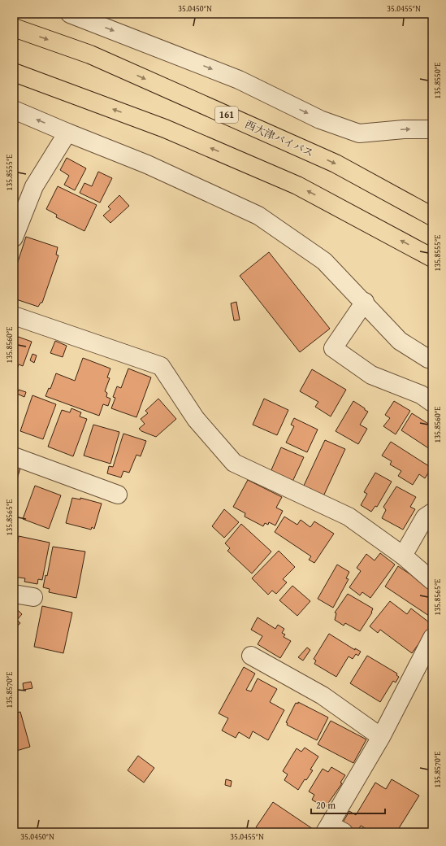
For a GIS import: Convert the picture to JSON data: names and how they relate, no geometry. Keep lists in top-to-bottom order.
{
  "streets": {
    "highway": ["161", "西大津バイパス"]
  },
  "scale_bar": "20 m",
  "coordinates": [
    "35.0450°N",
    "35.0455°N",
    "135.8550°E",
    "135.8555°E",
    "135.8560°E",
    "135.8565°E",
    "135.8570°E"
  ]
}
